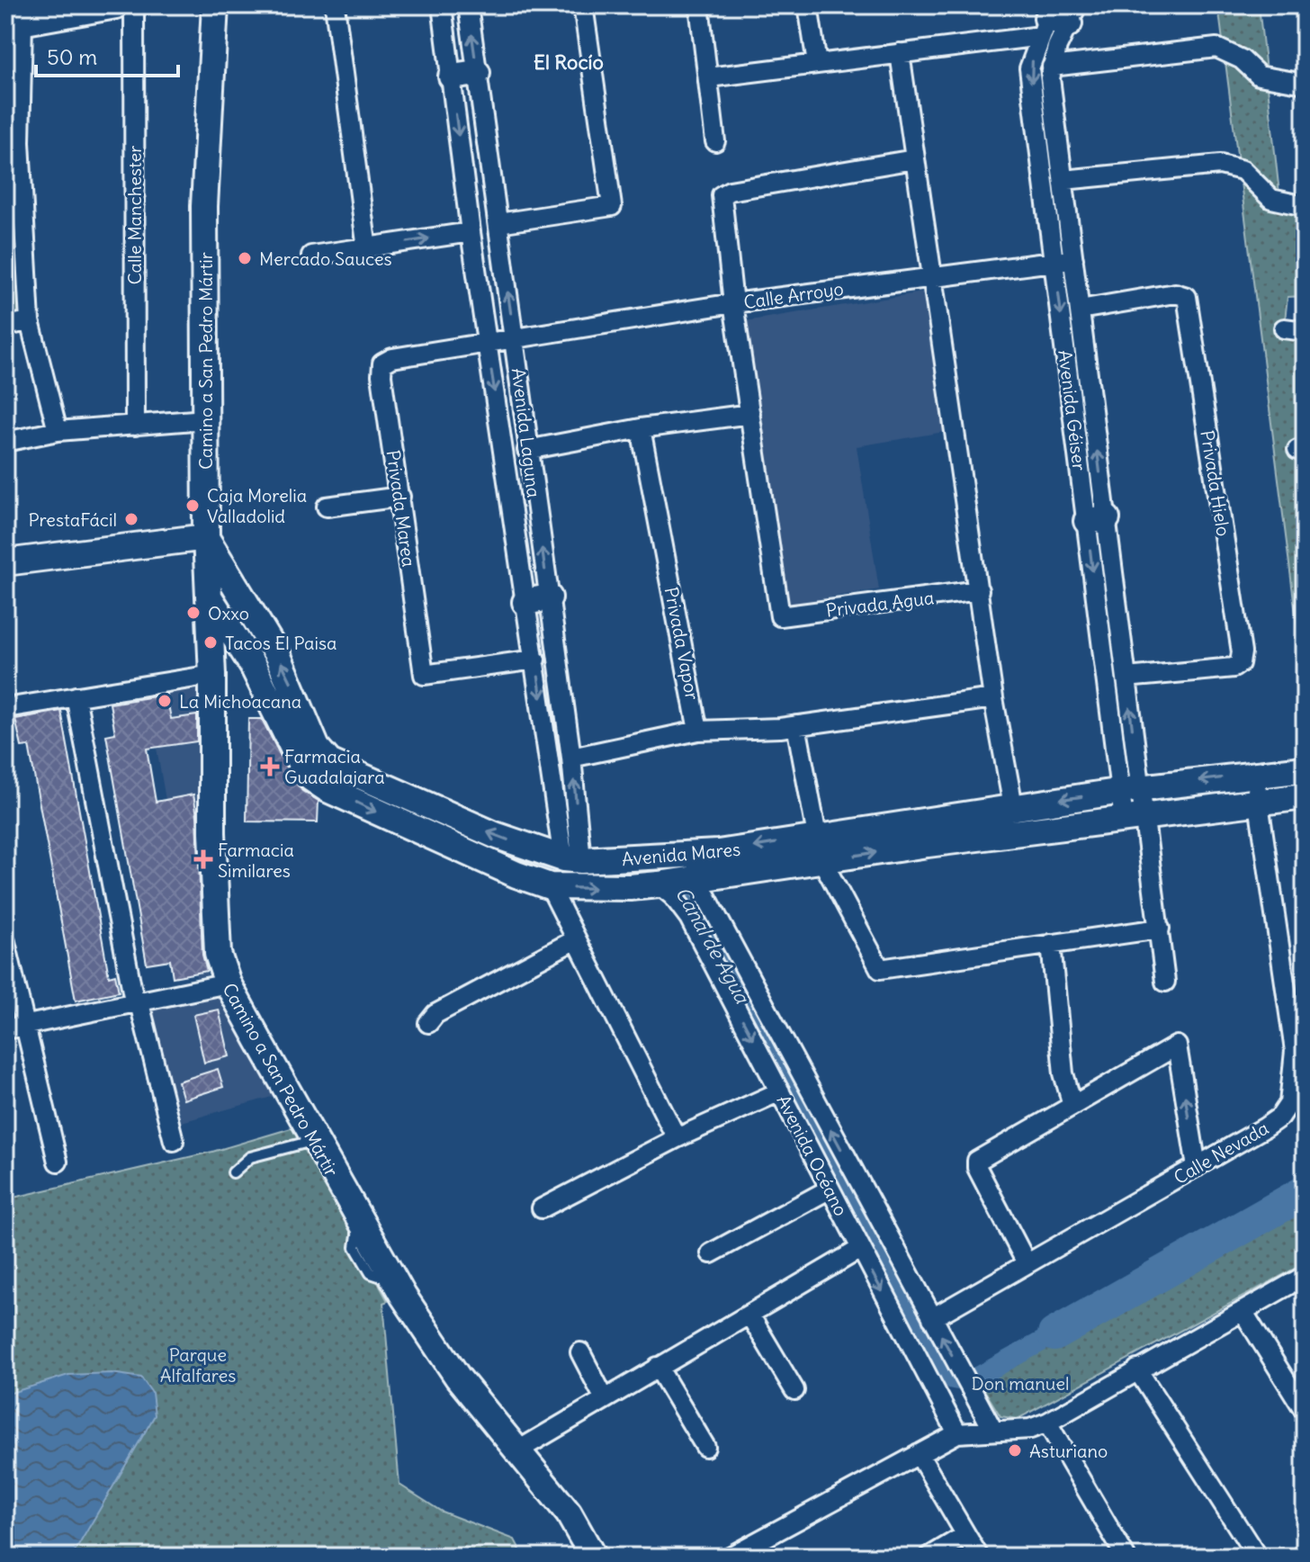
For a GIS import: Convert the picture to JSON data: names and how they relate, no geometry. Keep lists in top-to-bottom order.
{
  "streets": {
    "main road": ["Camino a San Pedro Mártir", "Avenida Mares"],
    "street": [
      "Calle Manchester",
      "Calle Arroyo",
      "Avenida Géiser",
      "Avenida Laguna",
      "Privada Hielo",
      "Privada Marea",
      "Privada Agua",
      "Privada Vapor",
      "Calle Nevada",
      "Avenida Océano"
    ]
  },
  "crossings": [
    ["Calle Arroyo", "Avenida Géiser"],
    ["Calle Arroyo", "Avenida Laguna"],
    ["Calle Arroyo", "Privada Marea"],
    ["Calle Arroyo", "Privada Agua"],
    ["Camino a San Pedro Mártir", "Avenida Mares"],
    ["Avenida Géiser", "Privada Hielo"],
    ["Avenida Géiser", "Avenida Mares"],
    ["Avenida Laguna", "Privada Marea"],
    ["Avenida Laguna", "Avenida Mares"],
    ["Avenida Mares", "Calle Nevada"],
    ["Avenida Mares", "Avenida Océano"],
    ["Calle Nevada", "Avenida Océano"]
  ],
  "districts": ["El Rocío"],
  "water": ["Canal de Agua"],
  "parks": ["Parque Alfalfares", "Don manuel"],
  "places": {
    "other": [
      "Mercado Sauces",
      "Caja Morelia Valladolid",
      "PrestaFácil",
      "Oxxo",
      "Tacos El Paisa",
      "La Michoacana",
      "Asturiano"
    ],
    "health": ["Farmacia Guadalajara", "Farmacia Similares"]
  },
  "scale_bar": "50 m"
}
